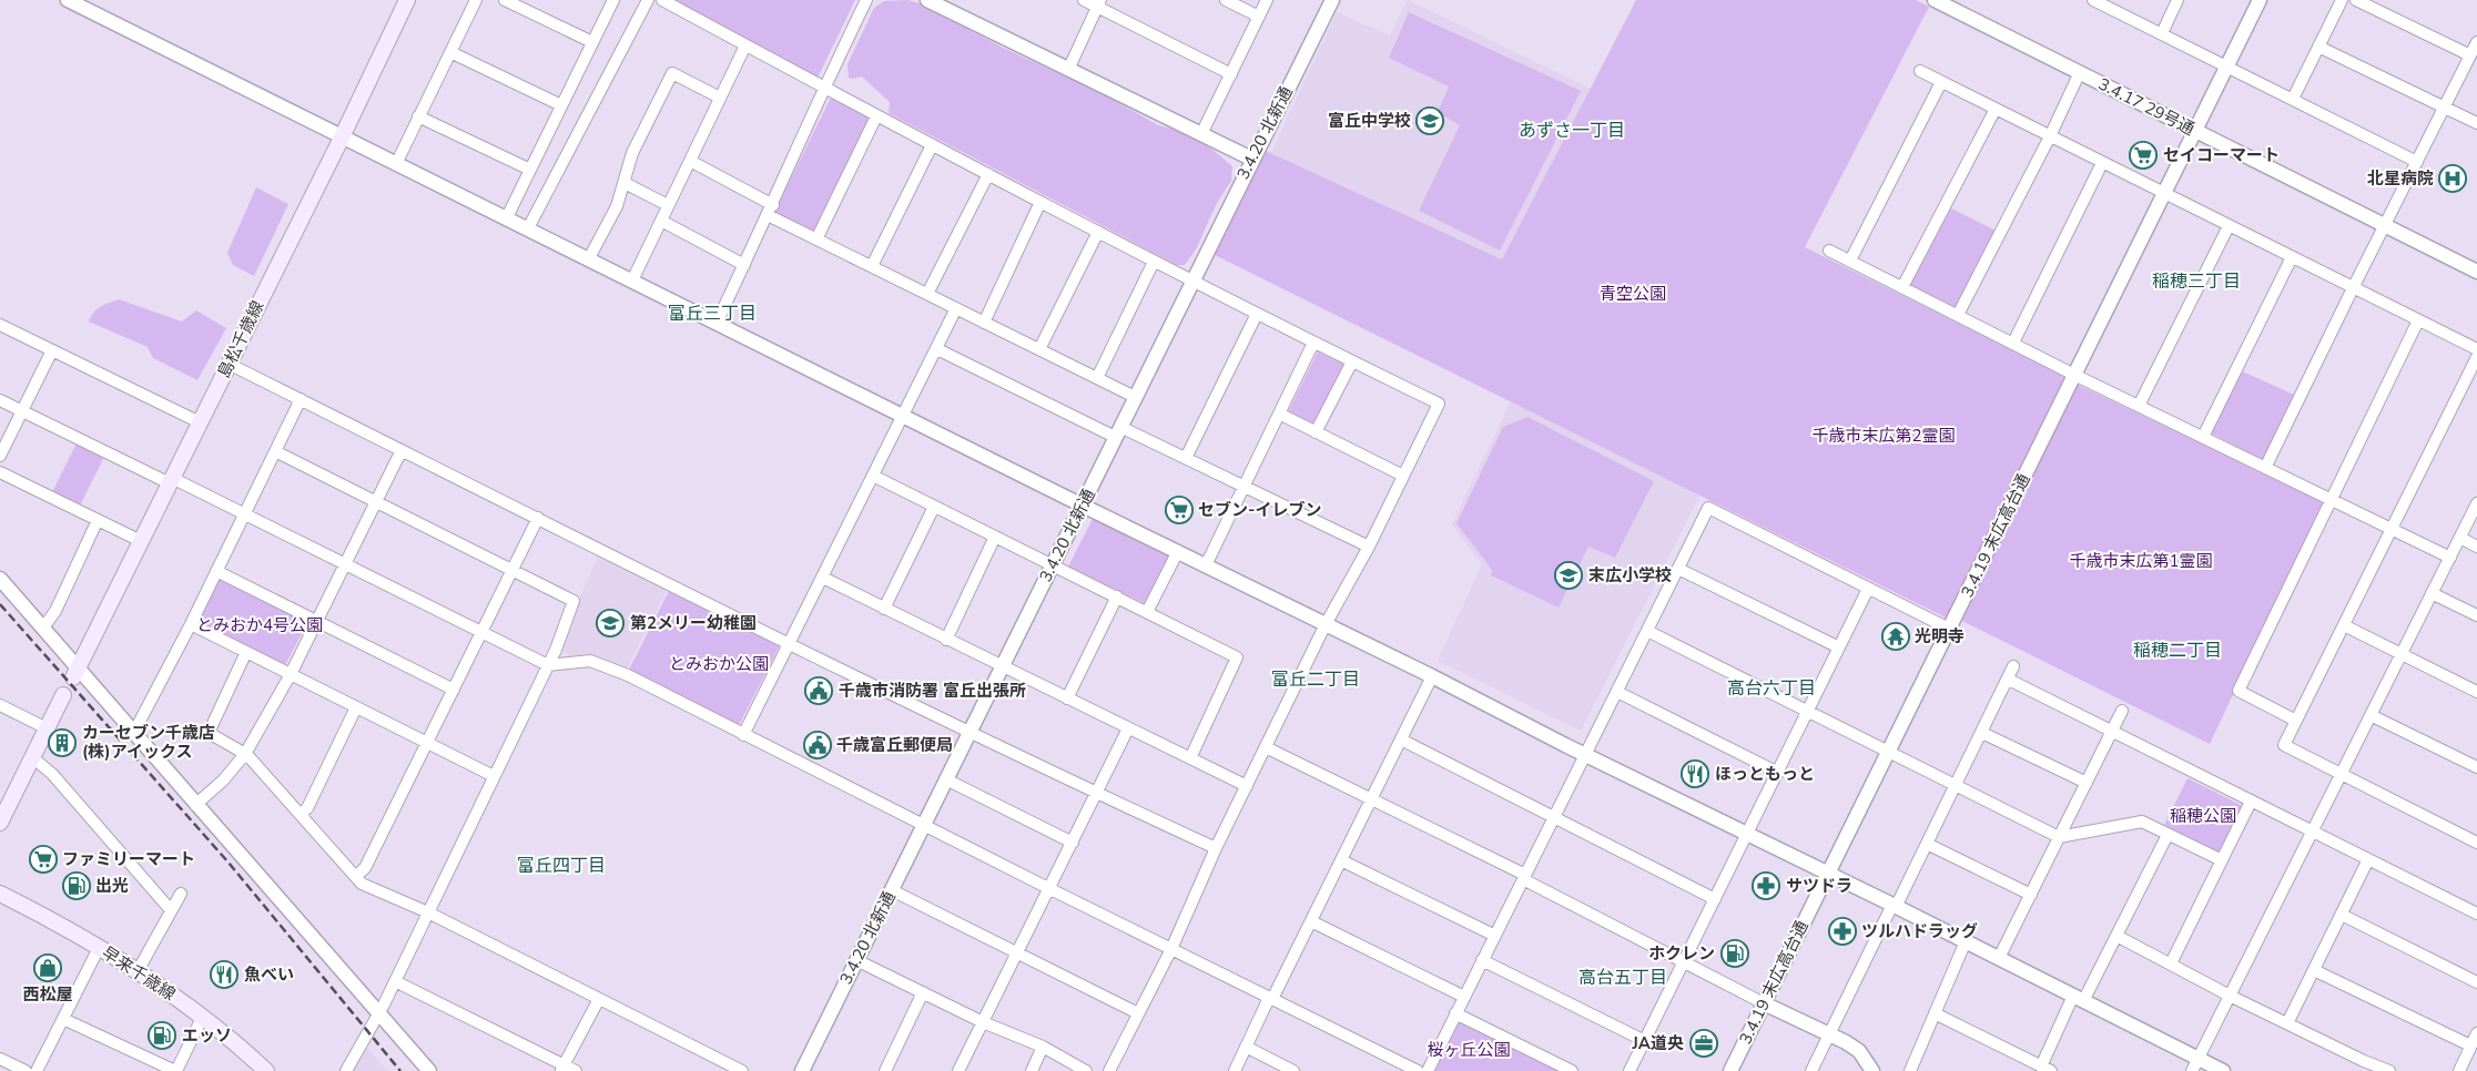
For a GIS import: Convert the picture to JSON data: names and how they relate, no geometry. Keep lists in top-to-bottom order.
{
  "streets": {
    "main road": ["島松千歳線", "早来千歳線"],
    "street": ["3.4.17 29号通", "3.4.20 北新通", "3.4.19 末広高台通"]
  },
  "crossings": [
    ["3.4.17 29号通", "3.4.19 末広高台通"]
  ],
  "districts": [
    "あずさ一丁目",
    "稲穂三丁目",
    "富丘三丁目",
    "稲穂二丁目",
    "富丘二丁目",
    "高台六丁目",
    "富丘四丁目",
    "高台五丁目"
  ],
  "parks": [
    "青空公園",
    "千歳市末広第2霊園",
    "千歳市末広第1霊園",
    "とみおか4号公園",
    "とみおか公園",
    "稲穂公園",
    "桜ヶ丘公園"
  ],
  "places": {
    "school or university": ["富丘中学校", "末広小学校", "第2メリー幼稚園"],
    "supermarket": ["セイコーマート", "セブン-イレブン", "ファミリーマート"],
    "hospital": ["北星病院"],
    "temple": ["光明寺"],
    "public building": ["千歳市消防署 富丘出張所", "千歳富丘郵便局"],
    "building": ["カーセブン千歳店 (株)アイックス"],
    "restaurant": ["ほっともっと", "魚べい"],
    "fuel station": ["出光", "ホクレン", "エッソ"],
    "pharmacy": ["サツドラ", "ツルハドラッグ"],
    "shop": ["西松屋"],
    "office": ["JA道央"]
  }
}
